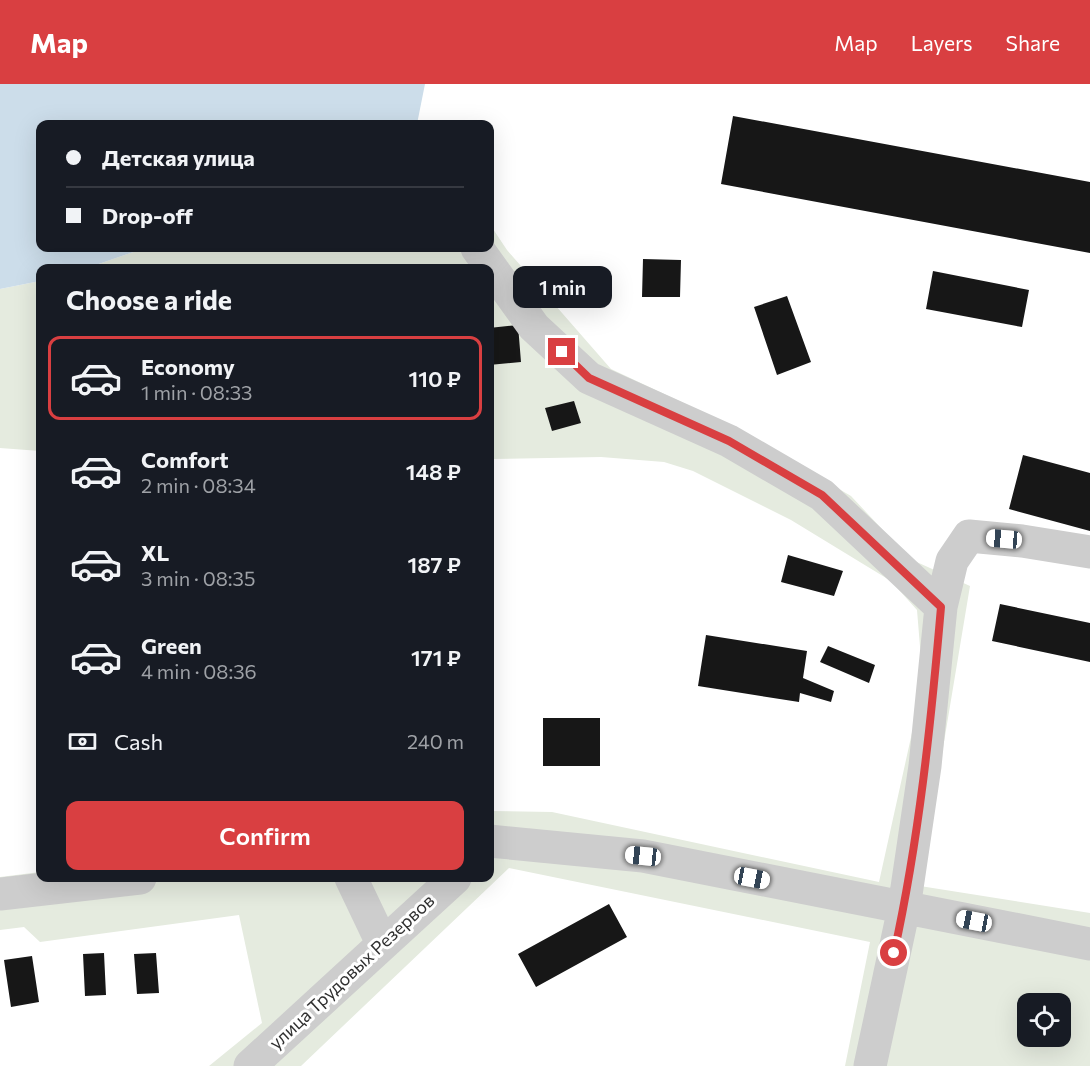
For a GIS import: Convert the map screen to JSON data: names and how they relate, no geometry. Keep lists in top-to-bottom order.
{
  "streets": {
    "street": ["улица Трудовых Резервов"]
  },
  "page": {
    "header": "Map",
    "nav": ["Map", "Layers", "Share"],
    "banner": ["Детская улица", "Drop-off"],
    "heading": "Choose a ride",
    "bubble": "1 min",
    "list": [
      {
        "name": "Economy",
        "note": "1 min · 08:33",
        "value": "110 ₽"
      },
      {
        "name": "Comfort",
        "note": "2 min · 08:34",
        "value": "148 ₽"
      },
      {
        "name": "XL",
        "note": "3 min · 08:35",
        "value": "187 ₽"
      },
      {
        "name": "Green",
        "note": "4 min · 08:36",
        "value": "171 ₽"
      }
    ],
    "pay": ["Cash", "240 m"],
    "buttons": "Confirm"
  }
}
